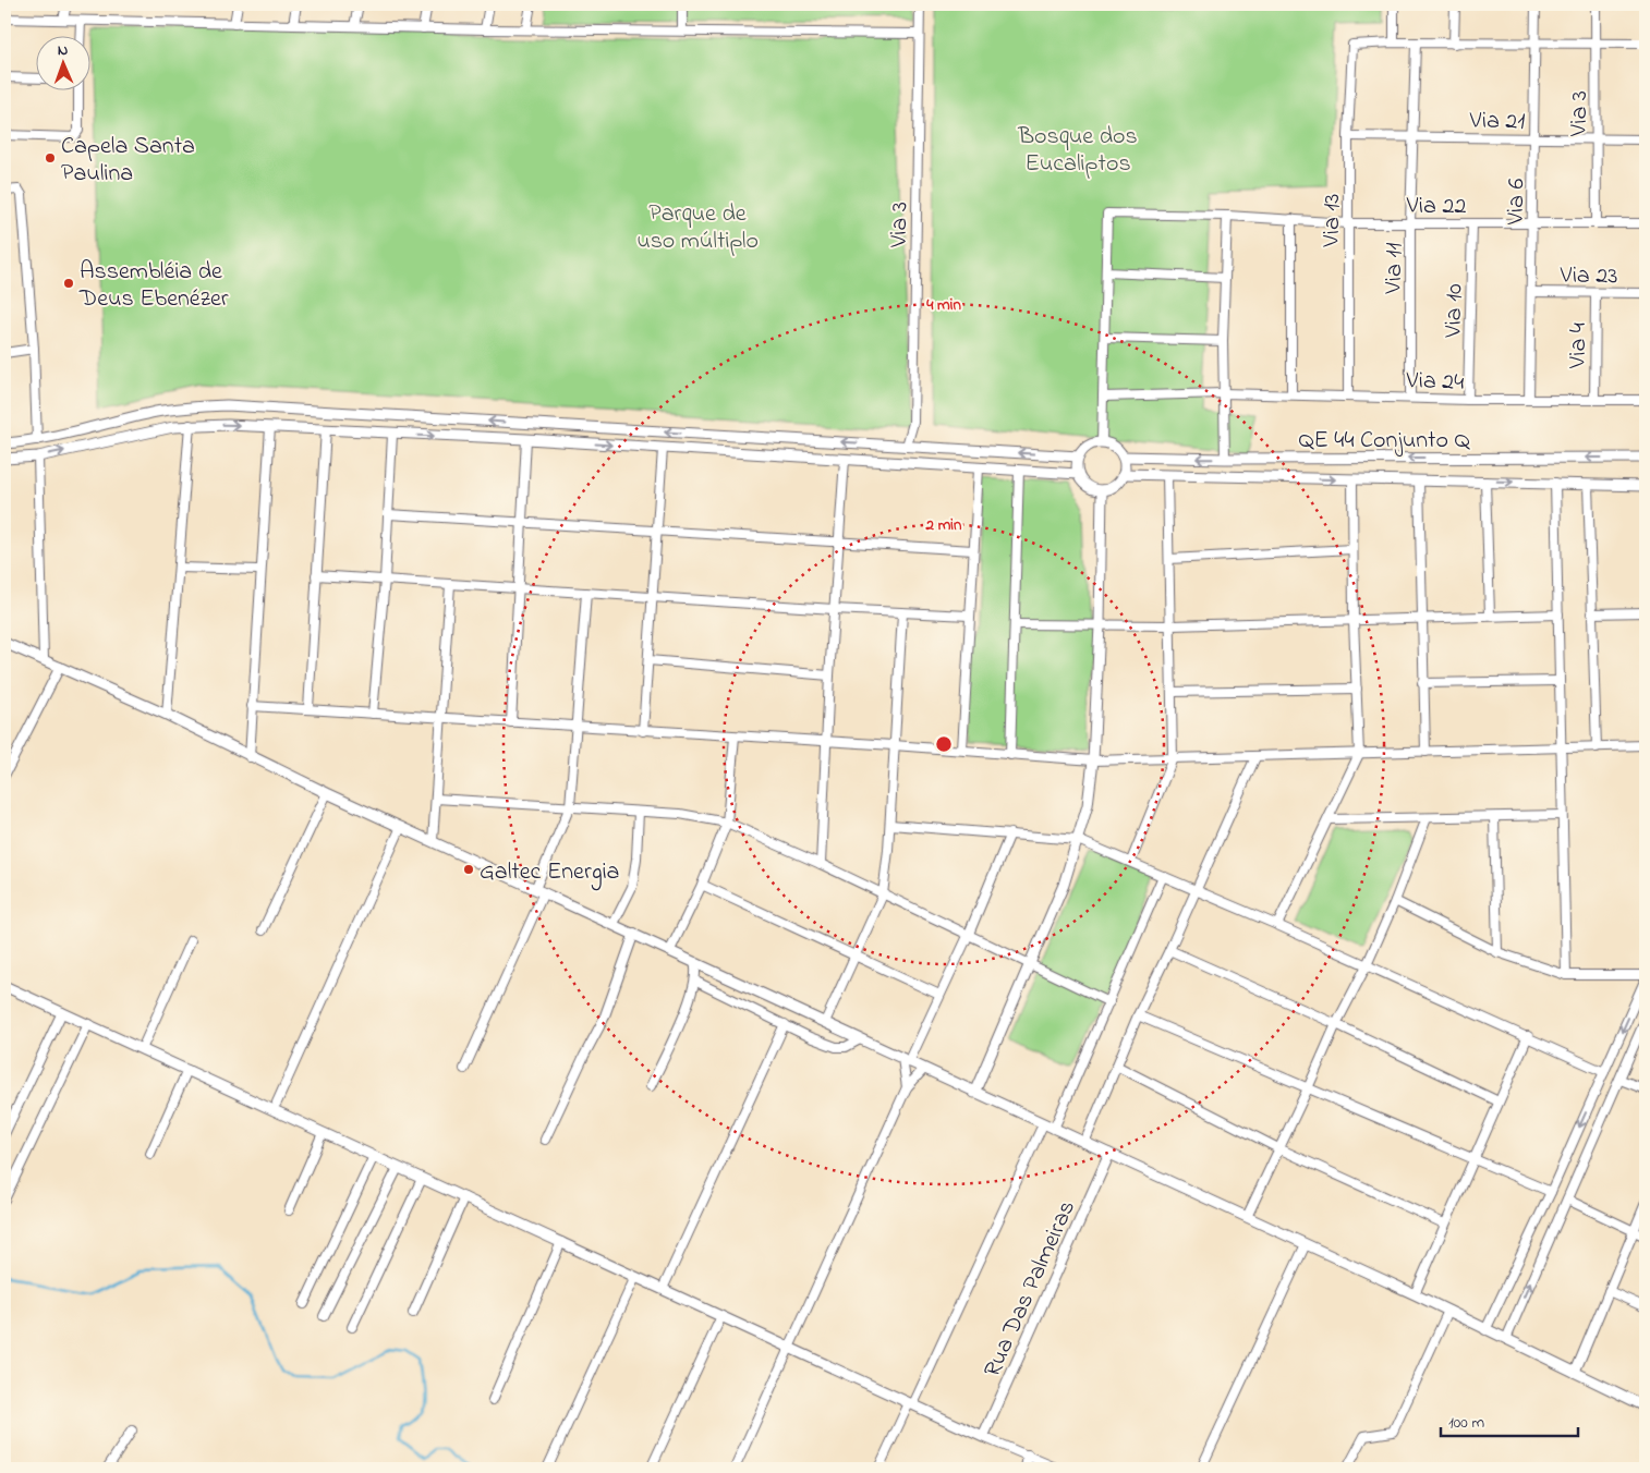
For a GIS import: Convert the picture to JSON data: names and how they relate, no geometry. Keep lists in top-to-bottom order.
{
  "streets": {
    "street": [
      "Via 3",
      "Via 21",
      "Via 6",
      "Via 22",
      "Via 13",
      "Via 11",
      "Via 23",
      "Via 10",
      "Via 4",
      "Via 24",
      "QE 44 Conjunto Q",
      "Rua Das Palmeiras"
    ]
  },
  "crossings": [
    ["Via 3", "Via 21"],
    ["Via 3", "Via 22"],
    ["Via 21", "Via 6"],
    ["Via 21", "Via 13"],
    ["Via 21", "Via 11"],
    ["Via 6", "Via 22"],
    ["Via 6", "Via 23"],
    ["Via 6", "Via 24"],
    ["Via 22", "Via 13"],
    ["Via 22", "Via 11"],
    ["Via 22", "Via 10"],
    ["Via 13", "Via 24"],
    ["Via 11", "Via 24"],
    ["Via 23", "Via 4"],
    ["Via 10", "Via 24"],
    ["Via 4", "Via 24"]
  ],
  "parks": ["Bosque dos Eucaliptos", "Parque de uso múltiplo"],
  "places": ["Capela Santa Paulina", "Assembléia de Deus Ebenézer", "Galtec Energia"],
  "scale_bar": "100 m",
  "north": "top",
  "rings": ["4 min", "2 min"]
}
